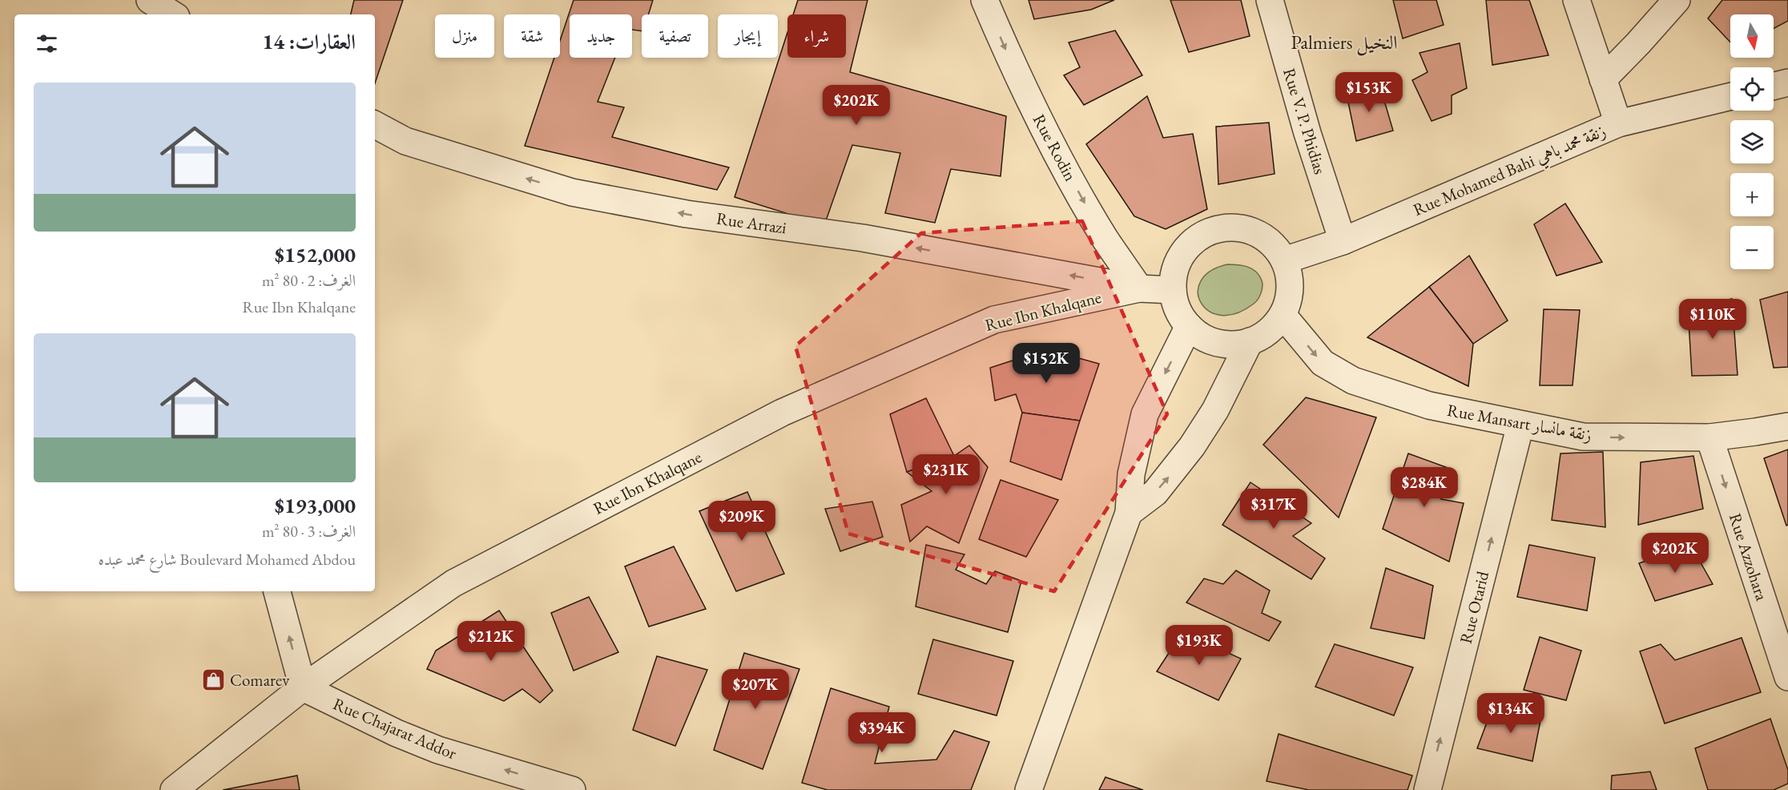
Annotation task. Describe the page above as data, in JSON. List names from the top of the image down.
{
  "streets": {
    "street": [
      "Rue V. P. Phidias",
      "Rue Rodin",
      "Rue Mohamed Bahi زنقة محمد باهي",
      "Rue Arrazi",
      "Rue Ibn Khalqane",
      "Rue Mansart زنقة مانسار",
      "Rue Azzohara",
      "Rue Otarid",
      "Rue Chajarat Addor"
    ]
  },
  "crossings": [
    ["Rue V. P. Phidias", "Rue Mohamed Bahi زنقة محمد باهي"],
    ["Rue Rodin", "Rue Arrazi"],
    ["Rue Rodin", "Rue Ibn Khalqane"],
    ["Rue Mohamed Bahi زنقة محمد باهي", "Rue Ibn Khalqane"],
    ["Rue Mohamed Bahi زنقة محمد باهي", "Rue Mansart زنقة مانسار"],
    ["Rue Arrazi", "Rue Ibn Khalqane"],
    ["Rue Ibn Khalqane", "Rue Mansart زنقة مانسار"],
    ["Rue Ibn Khalqane", "Rue Chajarat Addor"],
    ["Rue Mansart زنقة مانسار", "Rue Azzohara"],
    ["Rue Mansart زنقة مانسار", "Rue Otarid"]
  ],
  "one_way": [
    "Rue Rodin",
    "Rue Arrazi",
    "Rue Mansart زنقة مانسار",
    "Rue Azzohara",
    "Rue Otarid",
    "Rue Chajarat Addor"
  ],
  "districts": ["Palmiers النخيل"],
  "places": {
    "shop": ["Comarev"]
  },
  "north": "bottom",
  "page": {
    "map_buttons": ["+", "−"],
    "chip": [
      "شراء",
      "إيجار",
      "تصفية",
      "جديد",
      "شقة",
      "منزل"
    ],
    "heading": "العقارات: 14",
    "price": [
      "$153K",
      "$202K",
      "$110K",
      "$152K",
      "$231K",
      "$284K",
      "$317K",
      "$209K",
      "$202K",
      "$212K",
      "$193K",
      "$207K",
      "$134K",
      "$394K"
    ],
    "list": [
      {
        "name": "$152,000",
        "note": "الغرف: 2 · 80 m² · Rue Ibn Khalqane"
      },
      {
        "name": "$193,000",
        "note": "الغرف: 3 · 80 m² · Boulevard Mohamed Abdou شارع محمد عبده"
      }
    ]
  }
}
